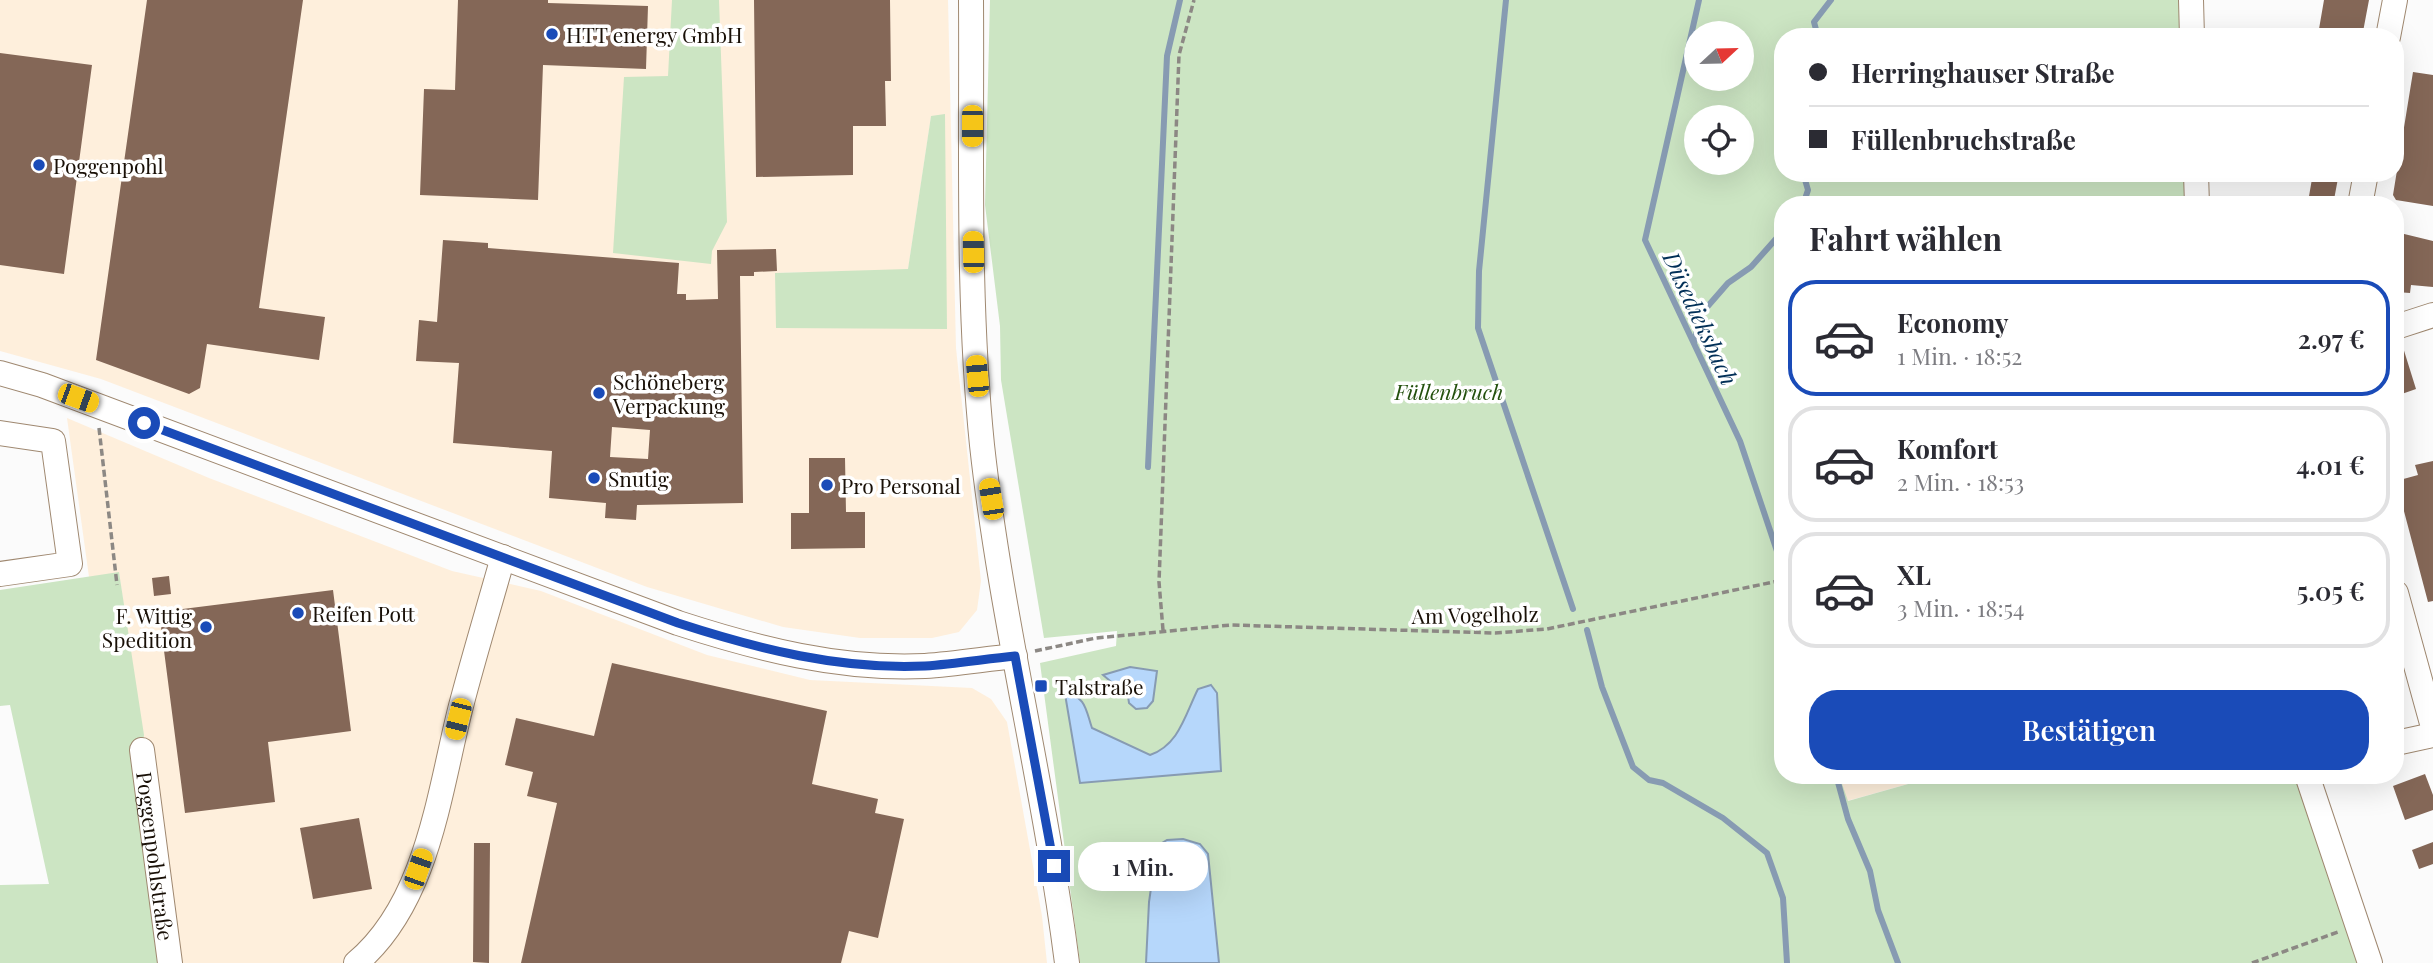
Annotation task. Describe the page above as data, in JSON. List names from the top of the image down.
{
  "streets": {
    "street": ["Poggenpohlstraße"],
    "path": ["Am Vogelholz"]
  },
  "water": ["Düsedieksbach"],
  "parks": ["Füllenbruch"],
  "places": {
    "other": [
      "HTT energy GmbH",
      "Poggenpohl",
      "Schöneberg Verpackung",
      "Snutig",
      "Pro Personal",
      "Reifen Pott",
      "F. Wittig Spedition"
    ],
    "transit": ["Talstraße"]
  },
  "north": "right",
  "page": {
    "banner": ["Herringhauser Straße", "Füllenbruchstraße"],
    "heading": "Fahrt wählen",
    "list": [
      {
        "name": "Economy",
        "note": "1 Min. · 18:52",
        "value": "2.97 €"
      },
      {
        "name": "Komfort",
        "note": "2 Min. · 18:53",
        "value": "4.01 €"
      },
      {
        "name": "XL",
        "note": "3 Min. · 18:54",
        "value": "5.05 €"
      }
    ],
    "buttons": "Bestätigen",
    "bubble": "1 Min."
  }
}
